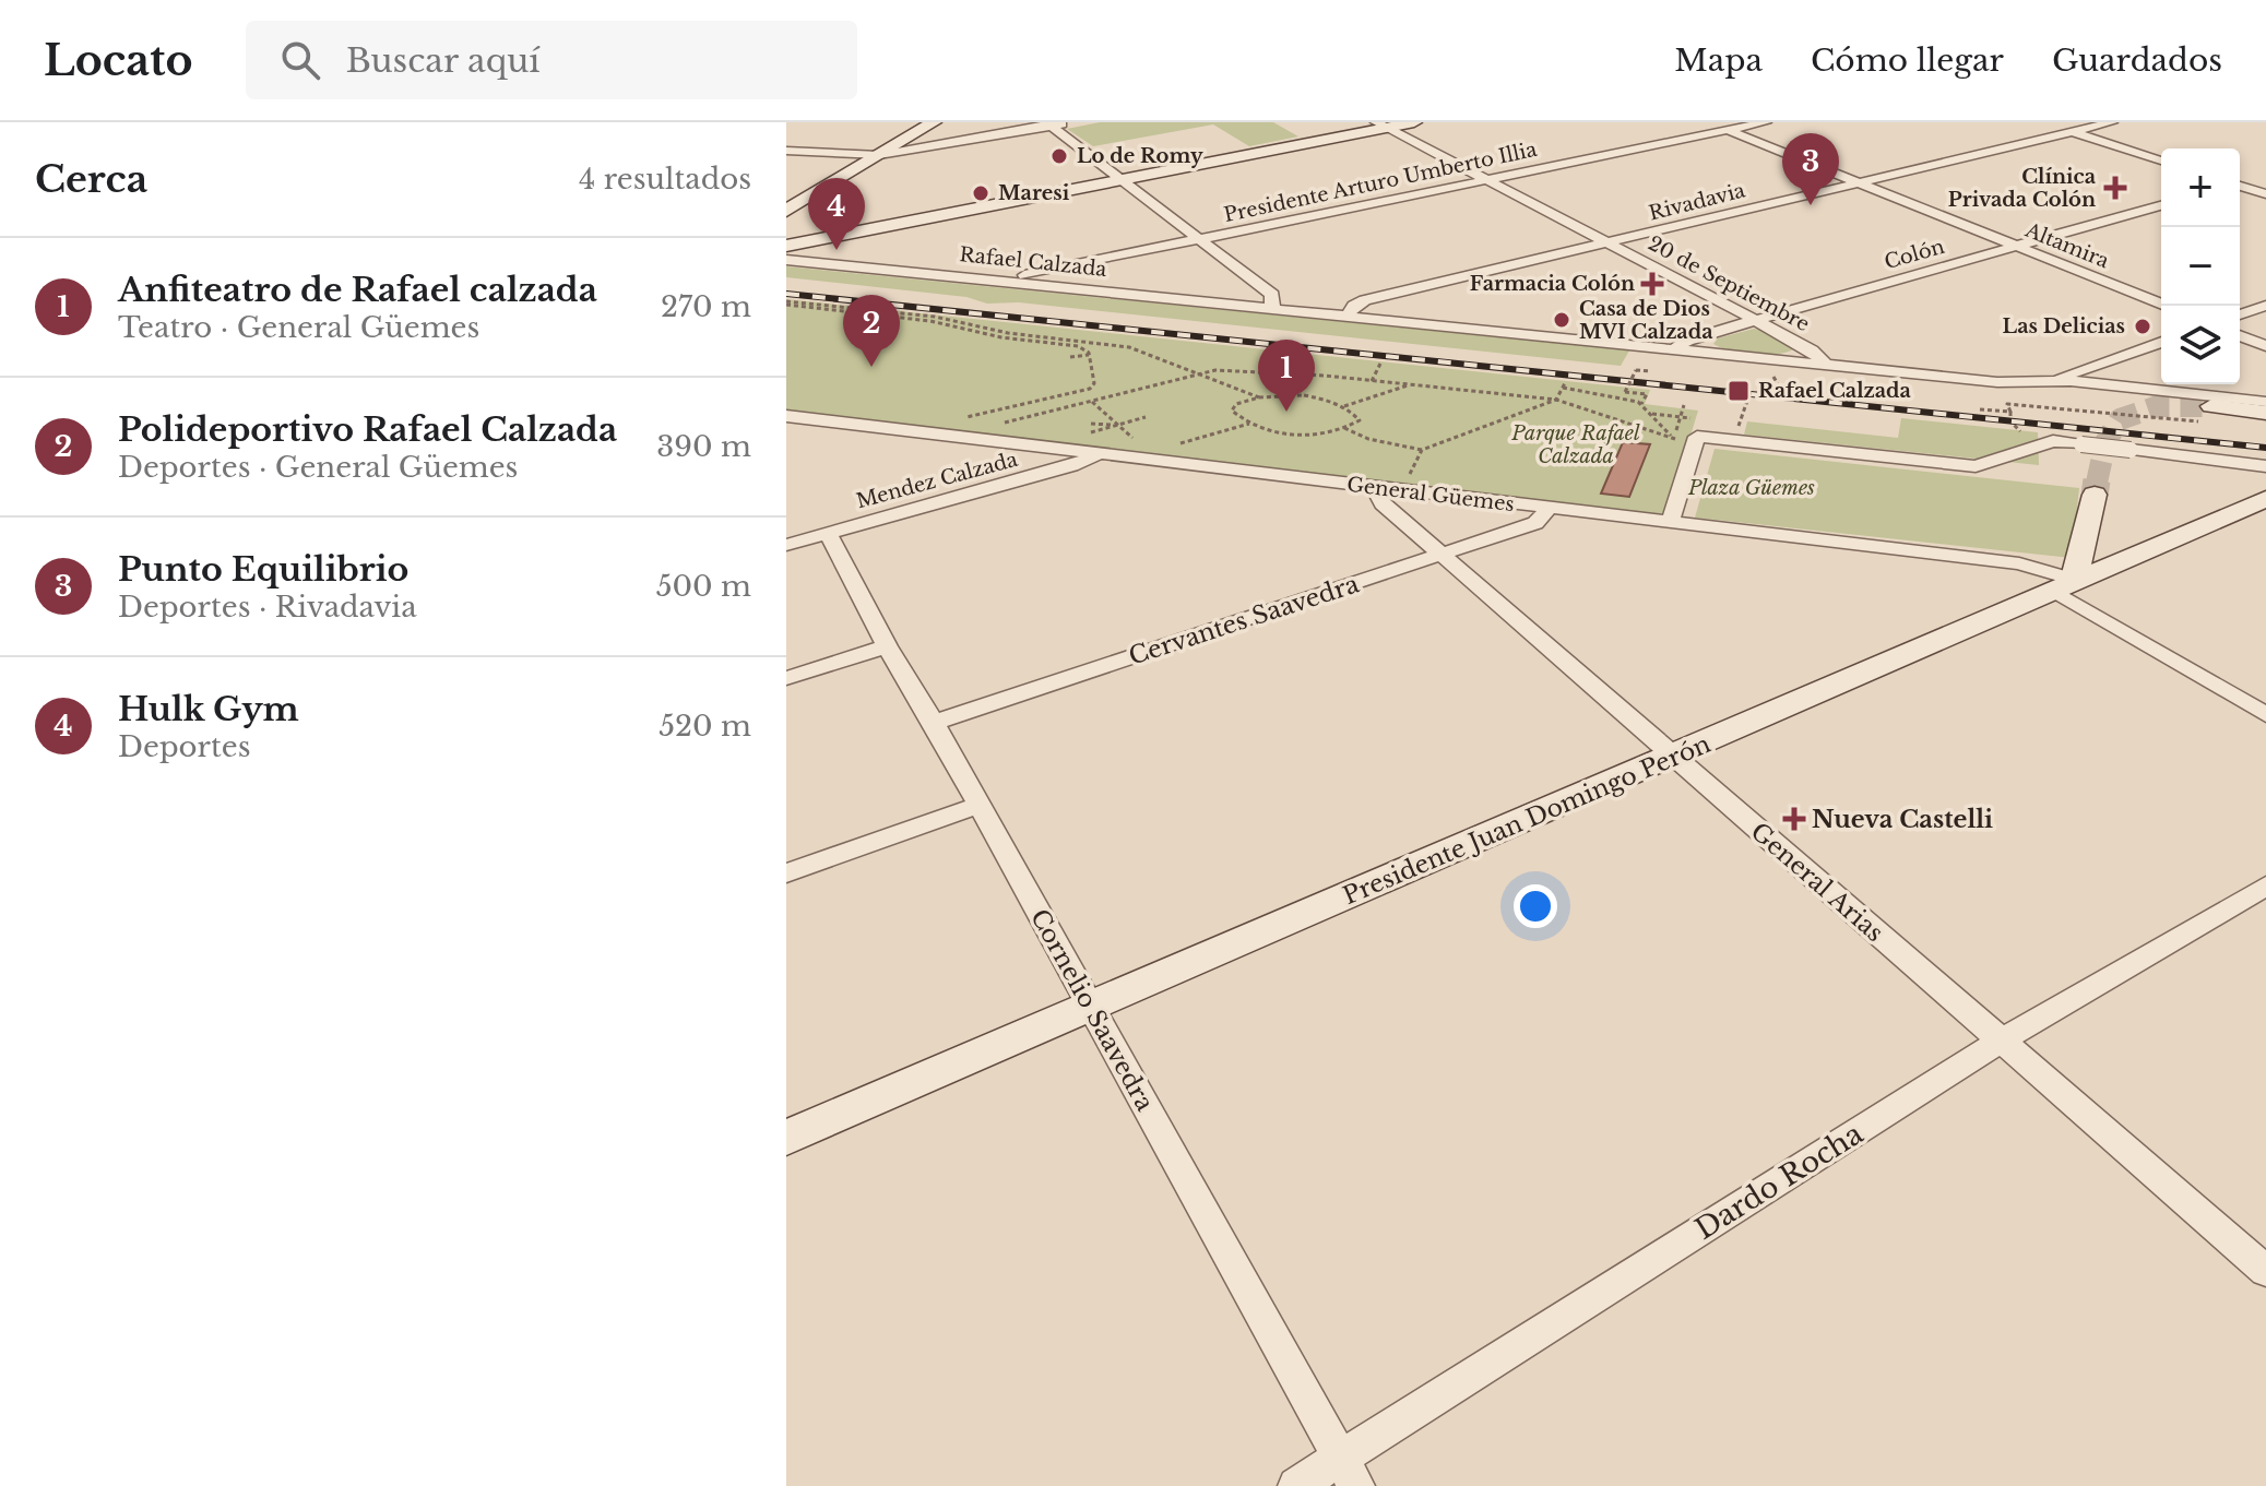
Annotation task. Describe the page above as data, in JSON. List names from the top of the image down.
{
  "streets": {
    "street": [
      "Presidente Arturo Umberto Illia",
      "Rivadavia",
      "Altamira",
      "Colón",
      "Rafael Calzada",
      "20 de Septiembre",
      "Mendez Calzada",
      "General Güemes",
      "Cervantes Saavedra",
      "Presidente Juan Domingo Perón",
      "General Arias",
      "Cornelio Saavedra",
      "Dardo Rocha"
    ]
  },
  "crossings": [
    ["Presidente Arturo Umberto Illia", "Altamira"],
    ["Presidente Arturo Umberto Illia", "Rafael Calzada"],
    ["Presidente Arturo Umberto Illia", "20 de Septiembre"],
    ["Rivadavia", "Altamira"],
    ["Rivadavia", "Rafael Calzada"],
    ["Rivadavia", "20 de Septiembre"],
    ["Altamira", "Colón"],
    ["Colón", "Rafael Calzada"],
    ["Colón", "20 de Septiembre"],
    ["Rafael Calzada", "20 de Septiembre"],
    ["Mendez Calzada", "General Güemes"],
    ["Mendez Calzada", "Cornelio Saavedra"],
    ["General Güemes", "Cervantes Saavedra"],
    ["General Güemes", "Presidente Juan Domingo Perón"],
    ["General Güemes", "General Arias"],
    ["Cervantes Saavedra", "General Arias"],
    ["Cervantes Saavedra", "Cornelio Saavedra"],
    ["Presidente Juan Domingo Perón", "General Arias"],
    ["Presidente Juan Domingo Perón", "Cornelio Saavedra"],
    ["General Arias", "Dardo Rocha"],
    ["Cornelio Saavedra", "Dardo Rocha"]
  ],
  "parks": ["Parque Rafael Calzada", "Plaza Güemes"],
  "places": {
    "other": [
      "Lo de Romy",
      "Maresi",
      "Casa de Dios MVI Calzada",
      "Las Delicias"
    ],
    "health": ["Clínica Privada Colón", "Farmacia Colón", "Nueva Castelli"],
    "transit": ["Rafael Calzada"]
  },
  "page": {
    "header": "Locato",
    "search": "Buscar aquí",
    "nav": ["Mapa", "Cómo llegar", "Guardados"],
    "heading": ["Cerca", "4 resultados"],
    "pins": [
      "3",
      "4",
      "2",
      "1"
    ],
    "map_buttons": ["+", "−"],
    "list": [
      {
        "mark": "1",
        "name": "Anfiteatro de Rafael calzada",
        "note": "Teatro · General Güemes",
        "value": "270 m"
      },
      {
        "mark": "2",
        "name": "Polideportivo Rafael Calzada",
        "note": "Deportes · General Güemes",
        "value": "390 m"
      },
      {
        "mark": "3",
        "name": "Punto Equilibrio",
        "note": "Deportes · Rivadavia",
        "value": "500 m"
      },
      {
        "mark": "4",
        "name": "Hulk Gym",
        "note": "Deportes",
        "value": "520 m"
      }
    ]
  }
}
